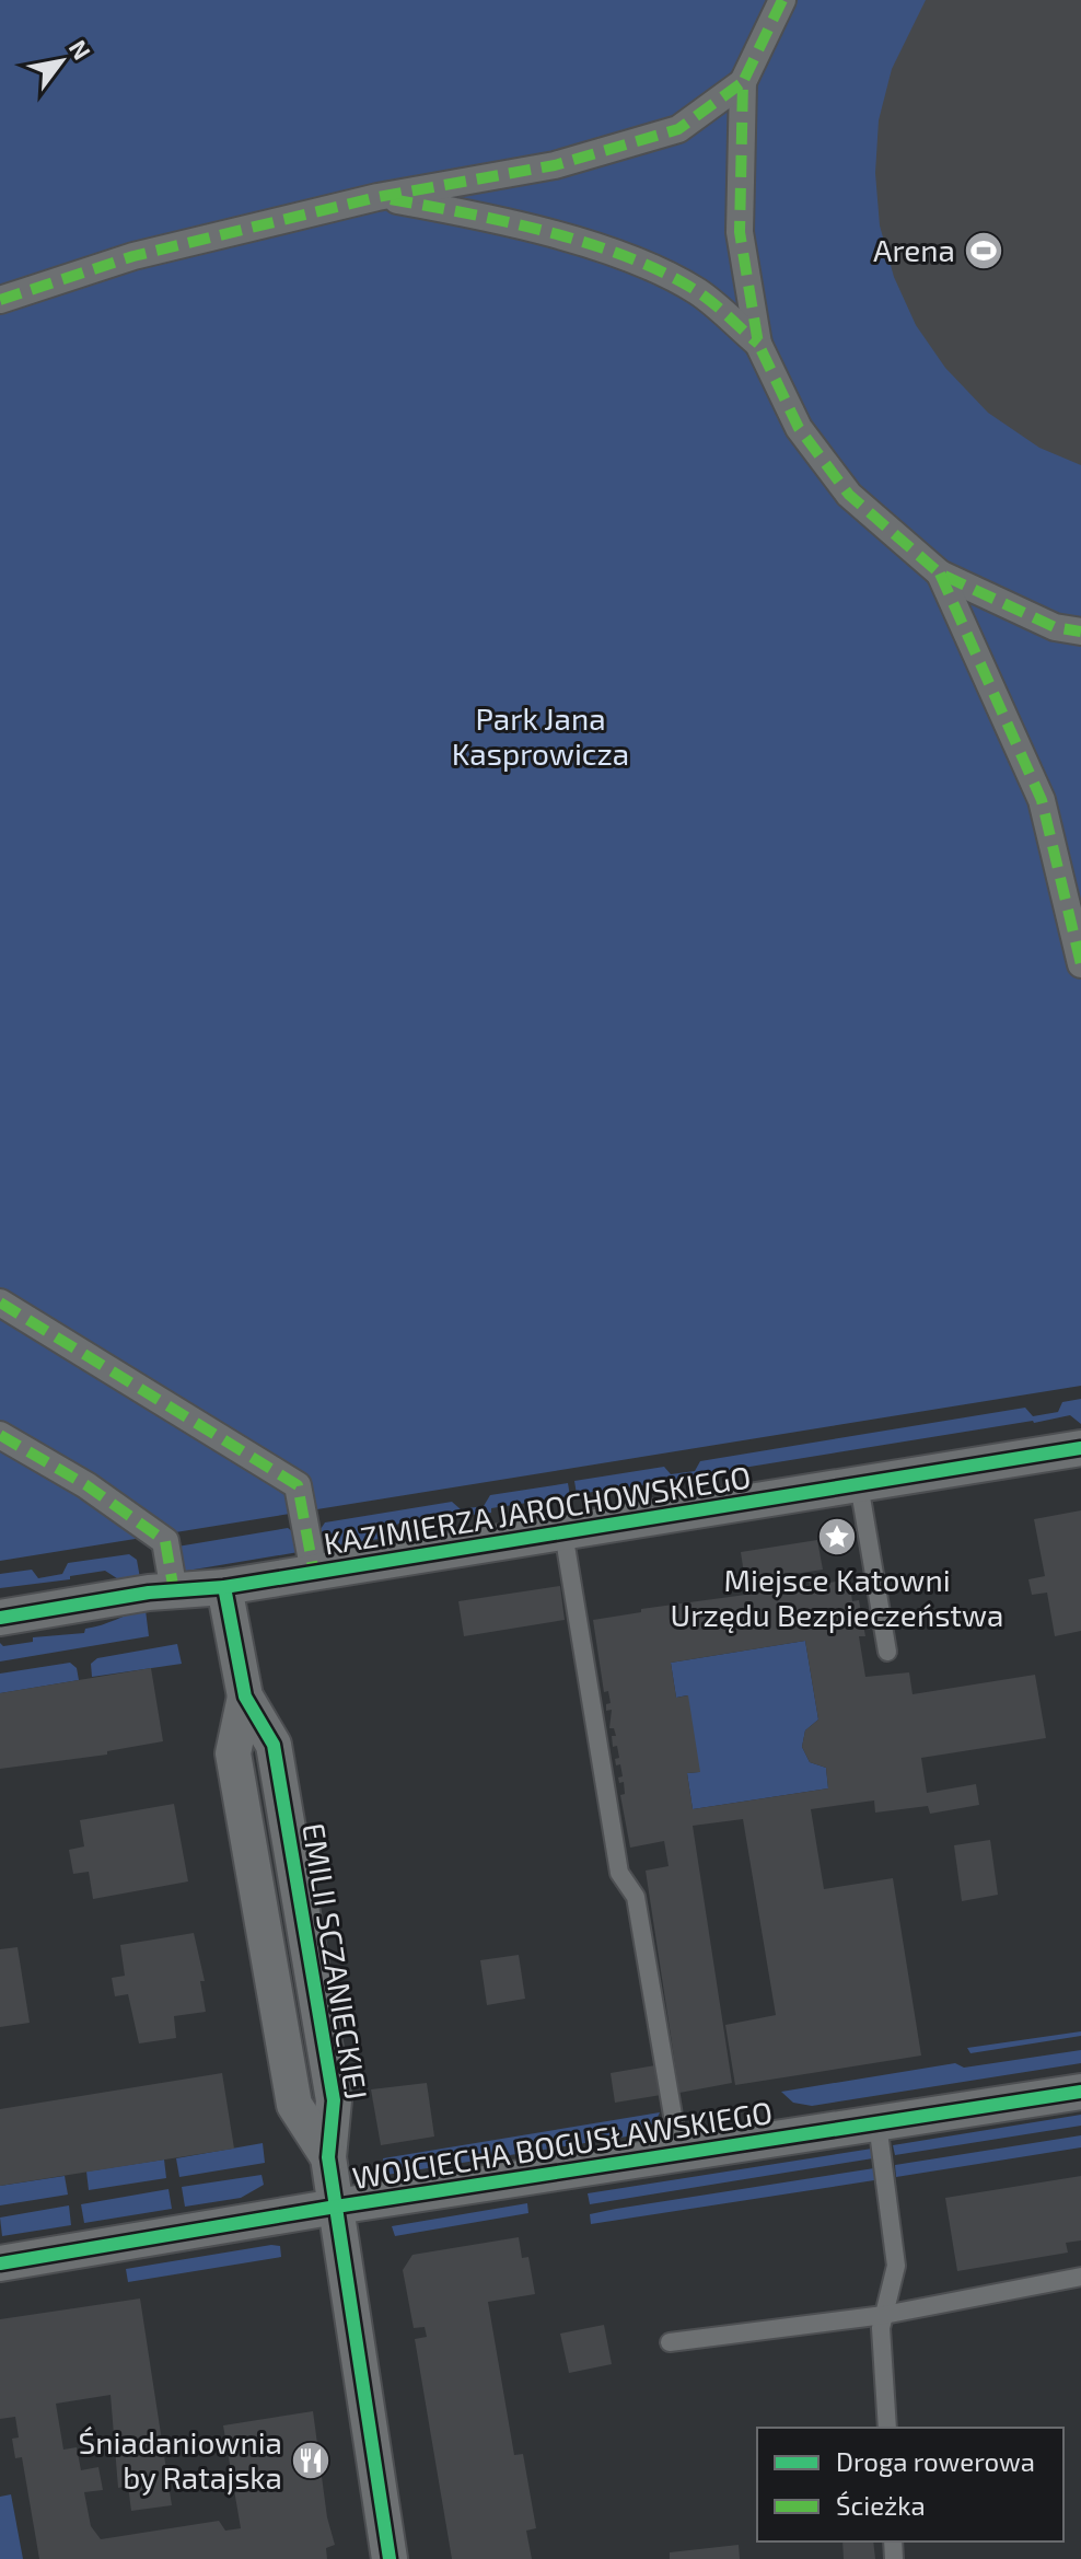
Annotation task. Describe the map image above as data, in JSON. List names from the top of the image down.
{
  "streets": {
    "street": ["KAZIMIERZA JAROCHOWSKIEGO", "EMILII SCZANIECKIEJ", "WOJCIECHA BOGUSŁAWSKIEGO"]
  },
  "crossings": [
    ["KAZIMIERZA JAROCHOWSKIEGO", "EMILII SCZANIECKIEJ"],
    ["EMILII SCZANIECKIEJ", "WOJCIECHA BOGUSŁAWSKIEGO"]
  ],
  "parks": ["Park Jana Kasprowicza"],
  "places": {
    "sports": ["Arena"],
    "place": ["Miejsce Katowni Urzędu Bezpieczeństwa"],
    "restaurant": ["Śniadaniownia by Ratajska"]
  },
  "legend": ["Droga rowerowa", "Ścieżka"],
  "north": "top right"
}
